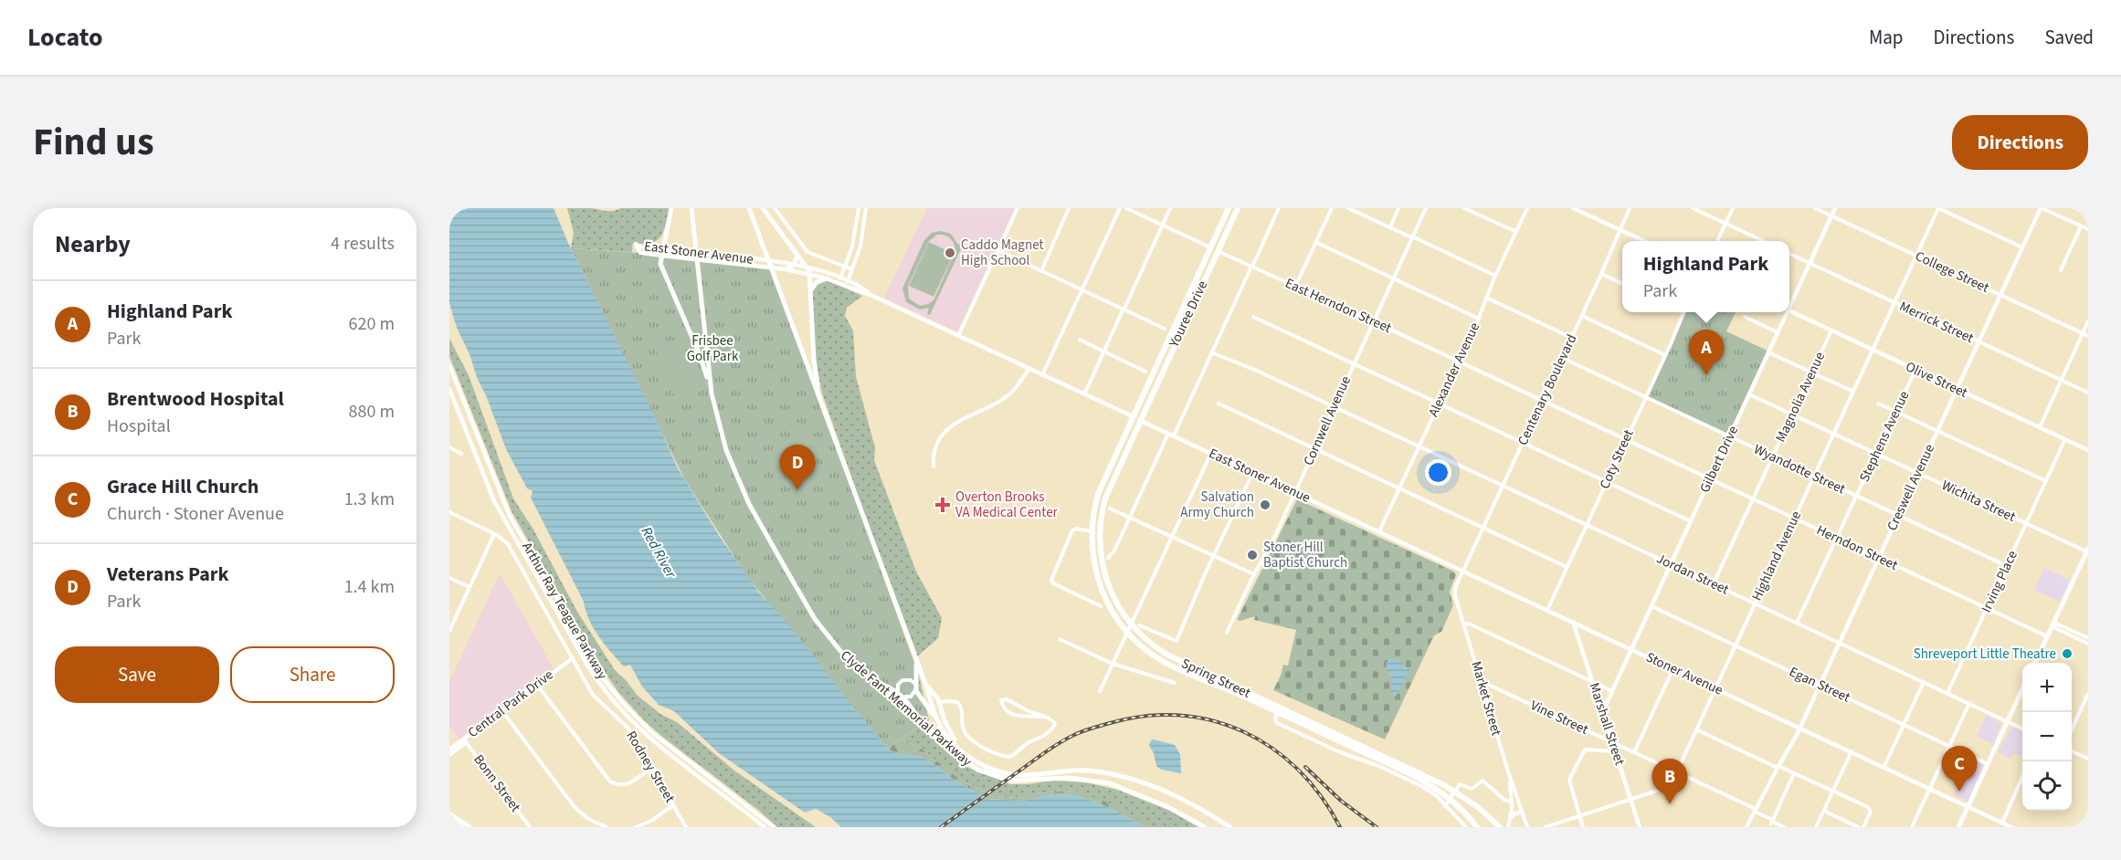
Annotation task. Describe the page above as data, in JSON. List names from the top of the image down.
{
  "streets": {
    "main road": ["Youree Drive", "Spring Street", "Clyde Fant Memorial Parkway"],
    "street": [
      "East Stoner Avenue",
      "College Street",
      "East Herndon Street",
      "Merrick Street",
      "Alexander Avenue",
      "Olive Street",
      "Centenary Boulevard",
      "Magnolia Avenue",
      "Cornwell Avenue",
      "Stephens Avenue",
      "Coty Street",
      "Gilbert Drive",
      "Wyandotte Street",
      "Creswell Avenue",
      "Wichita Street",
      "Herndon Street",
      "Highland Avenue",
      "Jordan Street",
      "Irving Place",
      "Arthur Ray Teague Parkway",
      "Stoner Avenue",
      "Egan Street",
      "Market Street",
      "Central Park Drive",
      "Vine Street",
      "Marshall Street",
      "Rodney Street",
      "Bonn Street"
    ]
  },
  "crossings": [
    ["East Stoner Avenue", "Youree Drive"],
    ["East Stoner Avenue", "Alexander Avenue"],
    ["East Stoner Avenue", "Cornwell Avenue"],
    ["East Stoner Avenue", "Stoner Avenue"],
    ["East Stoner Avenue", "Spring Street"],
    ["College Street", "Gilbert Drive"],
    ["College Street", "Creswell Avenue"],
    ["College Street", "Highland Avenue"],
    ["East Herndon Street", "Youree Drive"],
    ["East Herndon Street", "Alexander Avenue"],
    ["East Herndon Street", "Cornwell Avenue"],
    ["East Herndon Street", "Herndon Street"],
    ["Youree Drive", "Spring Street"],
    ["Merrick Street", "Gilbert Drive"],
    ["Merrick Street", "Creswell Avenue"],
    ["Merrick Street", "Highland Avenue"],
    ["Alexander Avenue", "Herndon Street"],
    ["Alexander Avenue", "Jordan Street"],
    ["Alexander Avenue", "Stoner Avenue"],
    ["Olive Street", "Magnolia Avenue"],
    ["Olive Street", "Stephens Avenue"],
    ["Olive Street", "Creswell Avenue"],
    ["Olive Street", "Highland Avenue"],
    ["Olive Street", "Irving Place"],
    ["Centenary Boulevard", "Wyandotte Street"],
    ["Centenary Boulevard", "Herndon Street"],
    ["Centenary Boulevard", "Jordan Street"],
    ["Centenary Boulevard", "Stoner Avenue"],
    ["Centenary Boulevard", "Market Street"],
    ["Magnolia Avenue", "Wyandotte Street"],
    ["Magnolia Avenue", "Wichita Street"],
    ["Magnolia Avenue", "Herndon Street"],
    ["Magnolia Avenue", "Jordan Street"],
    ["Cornwell Avenue", "Jordan Street"],
    ["Stephens Avenue", "Wyandotte Street"],
    ["Stephens Avenue", "Wichita Street"],
    ["Stephens Avenue", "Herndon Street"],
    ["Stephens Avenue", "Jordan Street"],
    ["Coty Street", "Wyandotte Street"],
    ["Coty Street", "Herndon Street"],
    ["Coty Street", "Jordan Street"],
    ["Coty Street", "Stoner Avenue"],
    ["Gilbert Drive", "Wyandotte Street"],
    ["Gilbert Drive", "Wichita Street"],
    ["Gilbert Drive", "Herndon Street"],
    ["Gilbert Drive", "Jordan Street"],
    ["Gilbert Drive", "Stoner Avenue"],
    ["Gilbert Drive", "Egan Street"],
    ["Gilbert Drive", "Marshall Street"],
    ["Wyandotte Street", "Creswell Avenue"],
    ["Wyandotte Street", "Highland Avenue"],
    ["Wyandotte Street", "Irving Place"],
    ["Creswell Avenue", "Wichita Street"],
    ["Creswell Avenue", "Herndon Street"],
    ["Creswell Avenue", "Jordan Street"],
    ["Creswell Avenue", "Stoner Avenue"],
    ["Creswell Avenue", "Egan Street"],
    ["Creswell Avenue", "Vine Street"],
    ["Wichita Street", "Highland Avenue"],
    ["Wichita Street", "Irving Place"],
    ["Herndon Street", "Highland Avenue"],
    ["Herndon Street", "Irving Place"],
    ["Highland Avenue", "Jordan Street"],
    ["Highland Avenue", "Stoner Avenue"],
    ["Highland Avenue", "Egan Street"],
    ["Highland Avenue", "Vine Street"],
    ["Highland Avenue", "Marshall Street"],
    ["Jordan Street", "Irving Place"],
    ["Stoner Avenue", "Market Street"],
    ["Stoner Avenue", "Marshall Street"],
    ["Market Street", "Vine Street"],
    ["Central Park Drive", "Rodney Street"],
    ["Central Park Drive", "Bonn Street"],
    ["Vine Street", "Marshall Street"]
  ],
  "water": ["Red River"],
  "parks": ["Frisbee Golf Park"],
  "places": {
    "other": [
      "Caddo Magnet High School",
      "Salvation Army Church",
      "Stoner Hill Baptist Church",
      "Shreveport Little Theatre"
    ],
    "health": ["Overton Brooks VA Medical Center"]
  },
  "page": {
    "header": "Locato",
    "nav": ["Map", "Directions", "Saved"],
    "title": "Find us",
    "buttons": [
      "Directions",
      ["Save", "Share"]
    ],
    "heading": ["Nearby", "4 results"],
    "popup": ["Highland Park", "Park"],
    "list": [
      {
        "mark": "A",
        "name": "Highland Park",
        "note": "Park",
        "value": "620 m"
      },
      {
        "mark": "B",
        "name": "Brentwood Hospital",
        "note": "Hospital",
        "value": "880 m"
      },
      {
        "mark": "C",
        "name": "Grace Hill Church",
        "note": "Church · Stoner Avenue",
        "value": "1.3 km"
      },
      {
        "mark": "D",
        "name": "Veterans Park",
        "note": "Park",
        "value": "1.4 km"
      }
    ],
    "pins": [
      "A",
      "D",
      "C",
      "B"
    ],
    "map_buttons": ["+", "−"]
  }
}
